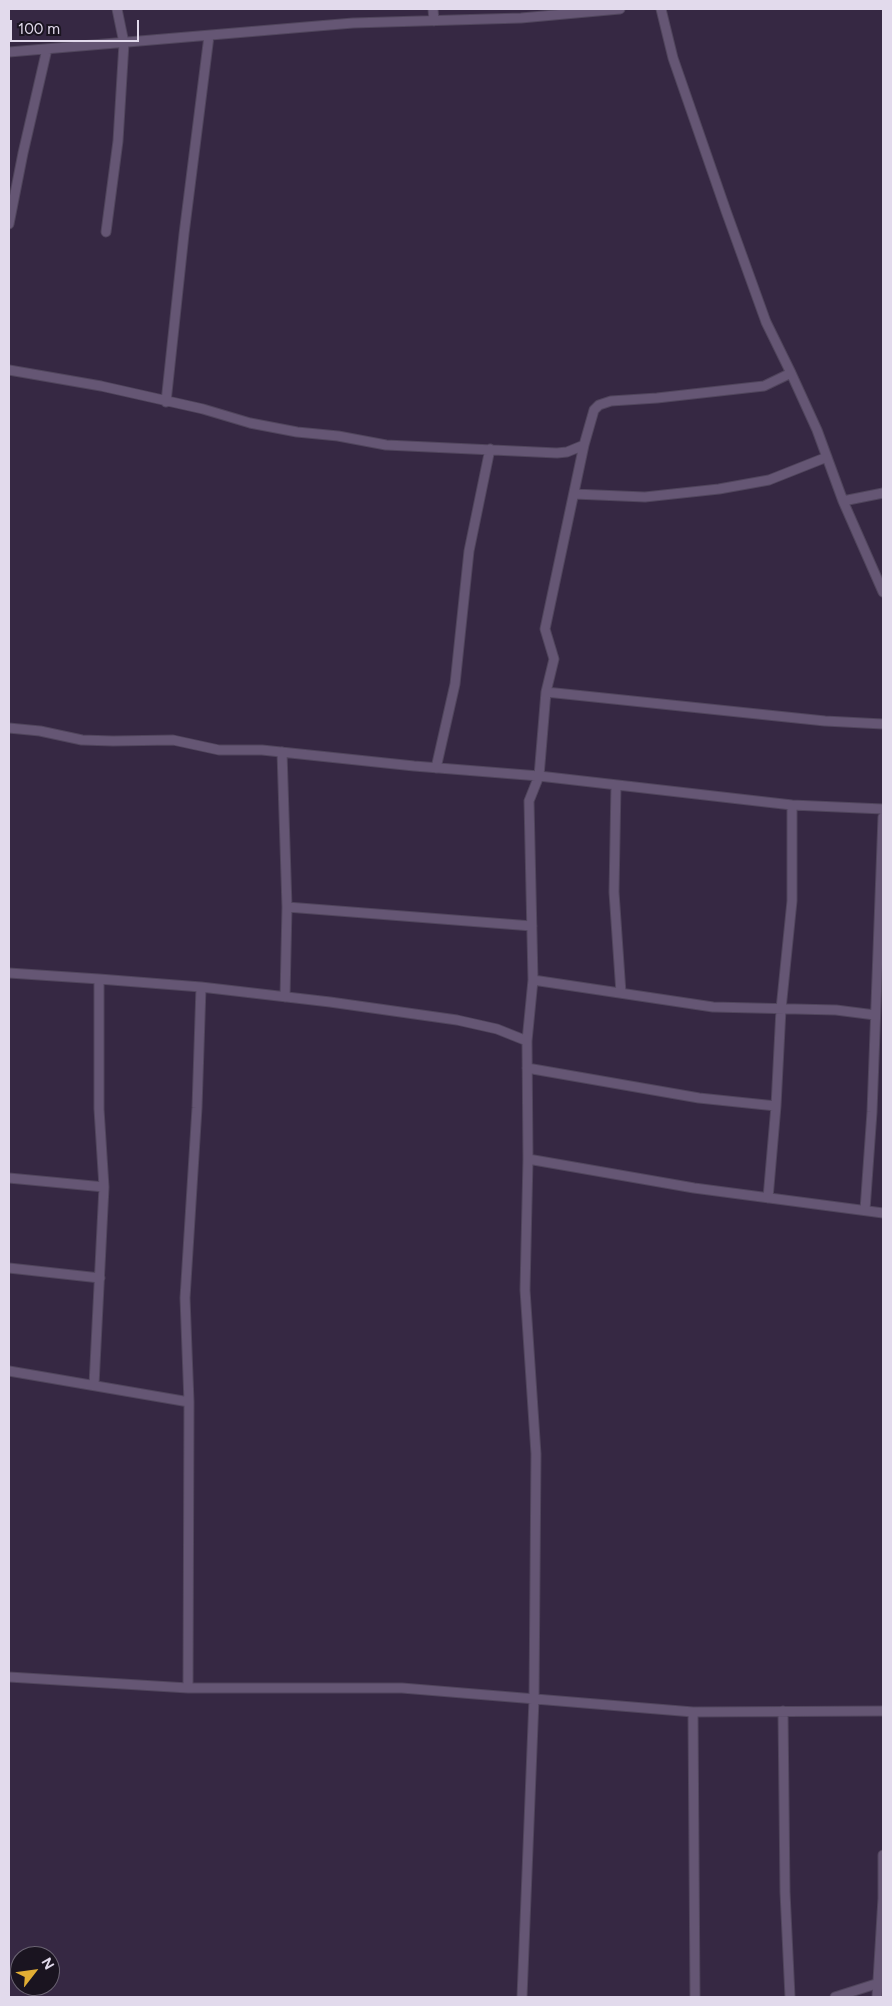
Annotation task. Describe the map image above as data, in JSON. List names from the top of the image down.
{
  "scale_bar": "100 m",
  "north": "top right"
}
